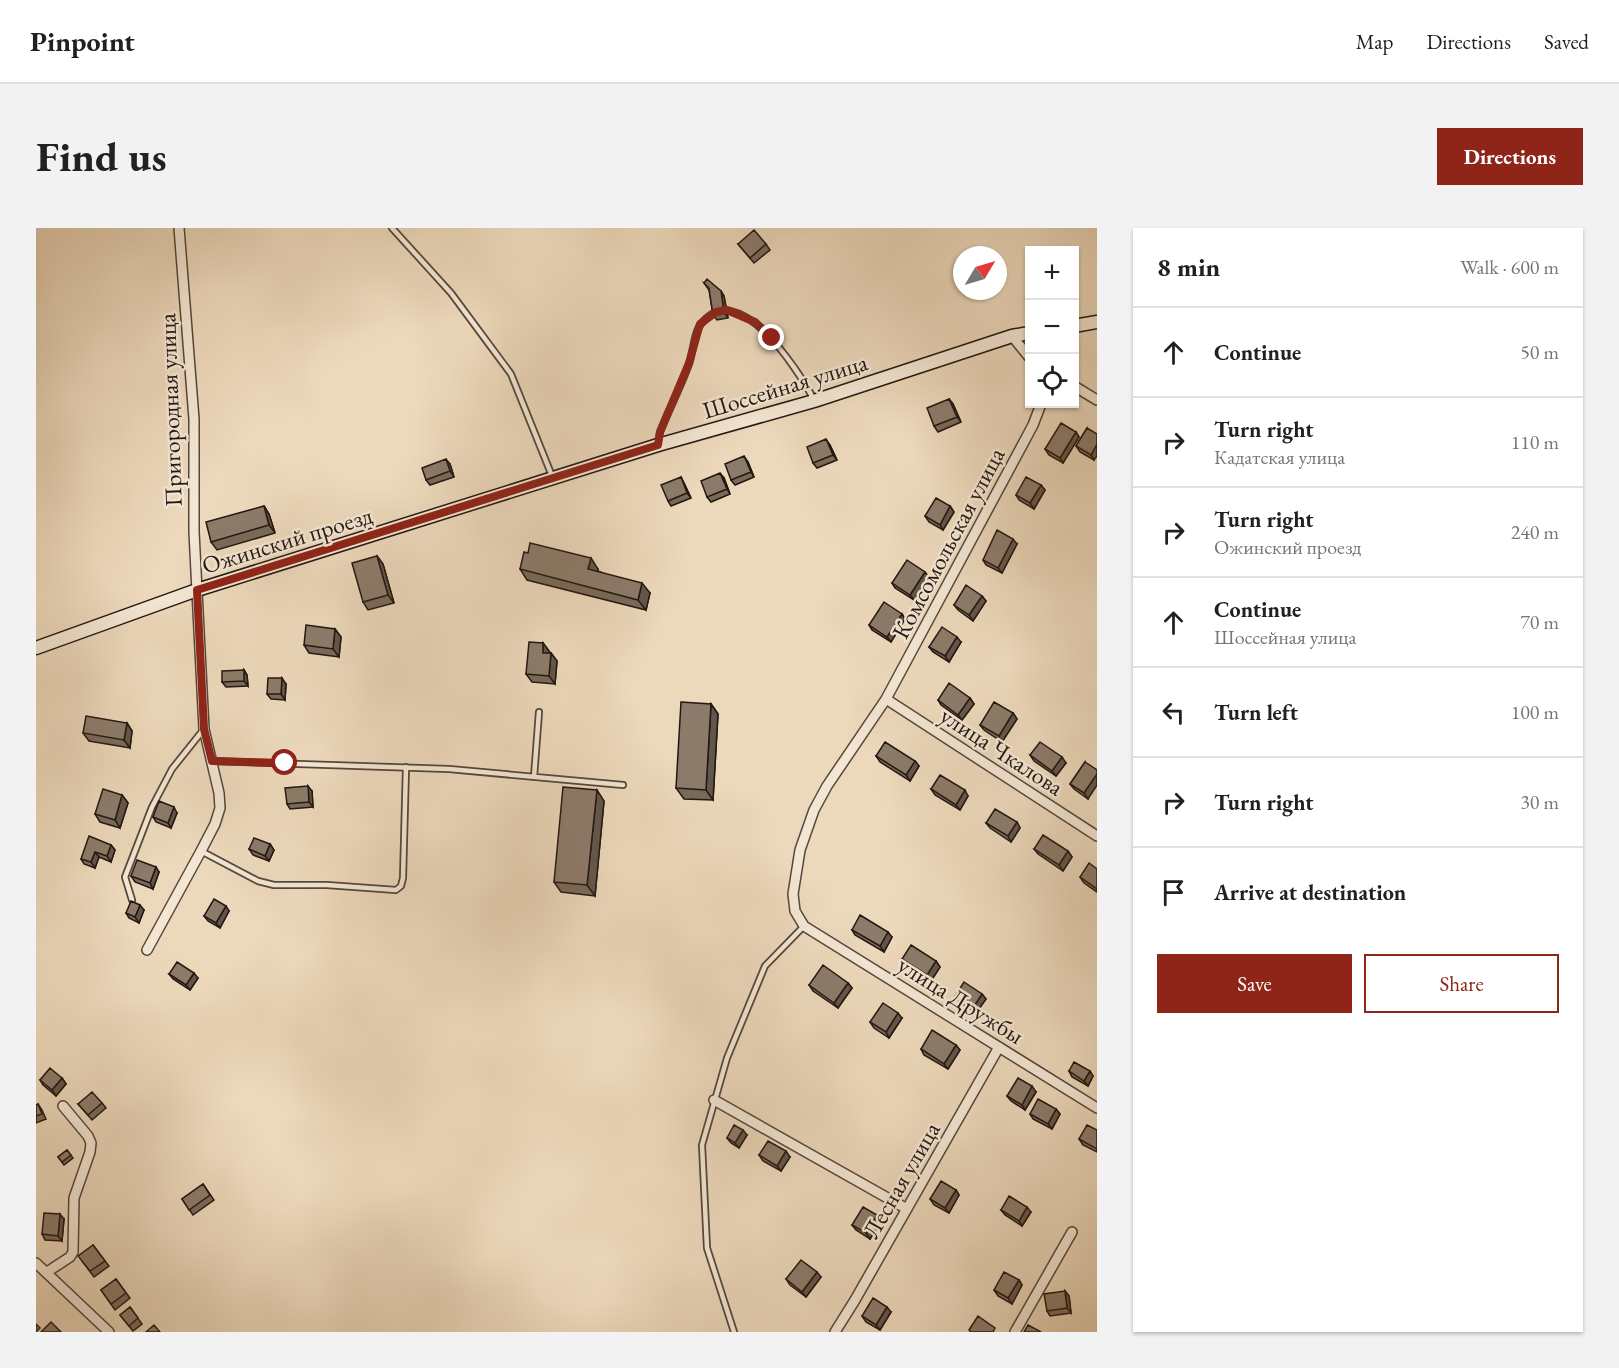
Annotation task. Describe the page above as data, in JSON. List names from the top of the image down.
{
  "streets": {
    "main road": ["Шоссейная улица", "Ожинский проезд"],
    "street": [
      "Пригородная улица",
      "Комсомольская улица",
      "улица Чкалова",
      "улица Дружбы",
      "Лесная улица"
    ]
  },
  "crossings": [
    ["Шоссейная улица", "Ожинский проезд"],
    ["Пригородная улица", "Ожинский проезд"],
    ["Комсомольская улица", "улица Чкалова"],
    ["Комсомольская улица", "улица Дружбы"],
    ["улица Дружбы", "Лесная улица"]
  ],
  "north": "top right",
  "page": {
    "header": "Pinpoint",
    "nav": ["Map", "Directions", "Saved"],
    "buttons": [
      "Directions",
      ["Save", "Share"]
    ],
    "title": "Find us",
    "heading": ["8 min", "Walk · 600 m"],
    "map_buttons": ["+", "−"],
    "list": [
      ["Continue", "50 m"],
      ["Turn right", "Кадатская улица", "110 m"],
      ["Turn right", "Ожинский проезд", "240 m"],
      ["Continue", "Шоссейная улица", "70 m"],
      ["Turn left", "100 m"],
      ["Turn right", "30 m"],
      "Arrive at destination"
    ]
  }
}
